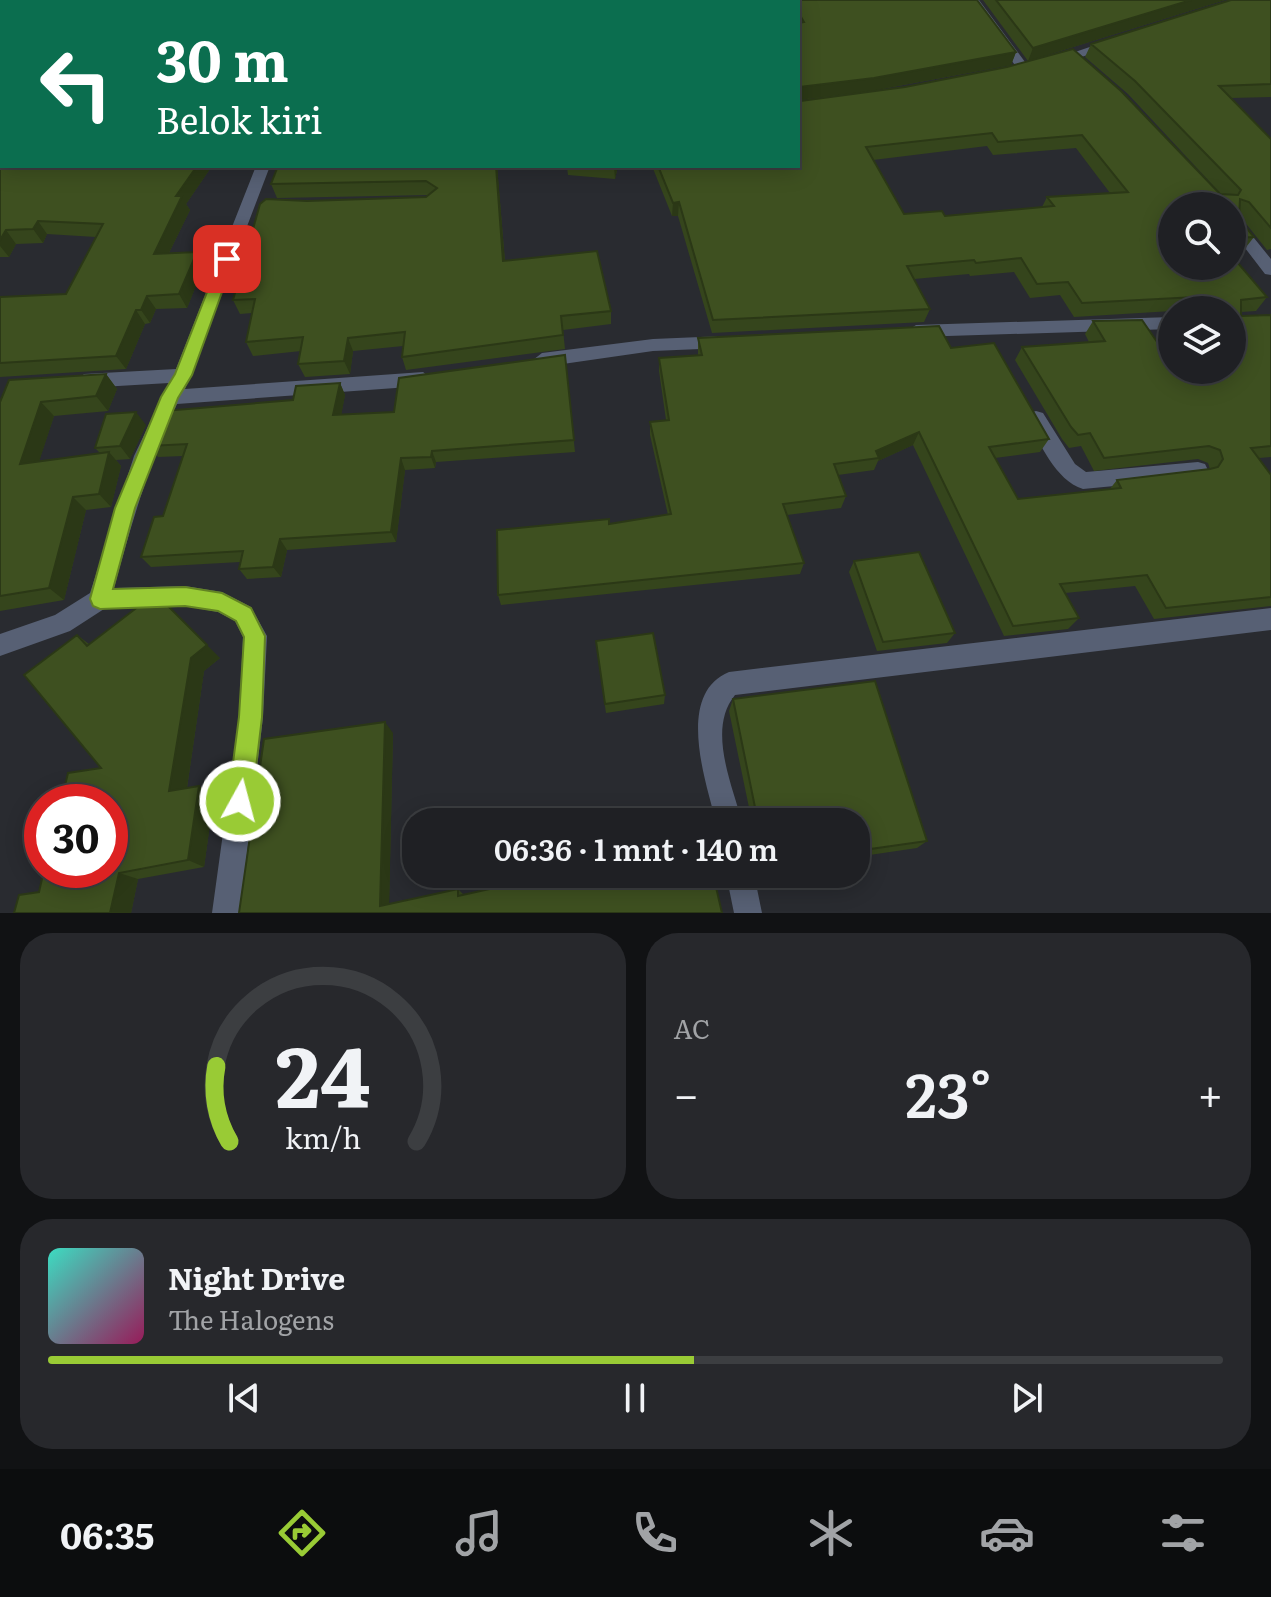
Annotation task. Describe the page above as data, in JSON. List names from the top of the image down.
{
  "page": {
    "turn": ["30 m", "Belok kiri"],
    "limit": "30",
    "trip": "06:36 · 1 mnt · 140 m",
    "tile": "AC",
    "heat": ["−", "23°", "+"],
    "song": ["Night Drive", "The Halogens"],
    "tabs": "06:35",
    "gauge": ["24", "km/h"]
  }
}
